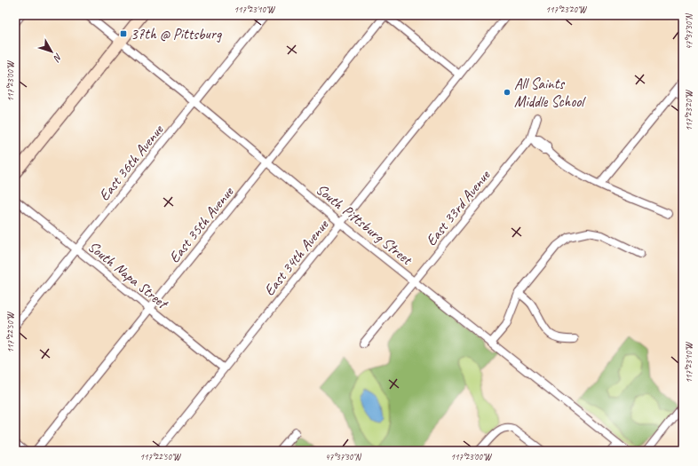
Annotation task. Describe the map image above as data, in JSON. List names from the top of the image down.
{
  "streets": {
    "street": [
      "East 36th Avenue",
      "East 33rd Avenue",
      "South Pittsburg Street",
      "East 35th Avenue",
      "East 34th Avenue",
      "South Napa Street"
    ]
  },
  "crossings": [
    ["East 36th Avenue", "South Pittsburg Street"],
    ["East 36th Avenue", "South Napa Street"],
    ["East 33rd Avenue", "South Pittsburg Street"],
    ["South Pittsburg Street", "East 35th Avenue"],
    ["South Pittsburg Street", "East 34th Avenue"],
    ["East 35th Avenue", "South Napa Street"],
    ["East 34th Avenue", "South Napa Street"]
  ],
  "places": {
    "transit": ["37th @ Pittsburg"],
    "other": ["All Saints Middle School"]
  },
  "north": "bottom right",
  "coordinates": [
    "117°23'10\"W",
    "117°23'20\"W",
    "47°37'30\"N",
    "117°23'00\"W",
    "117°22'50\"W"
  ]
}
